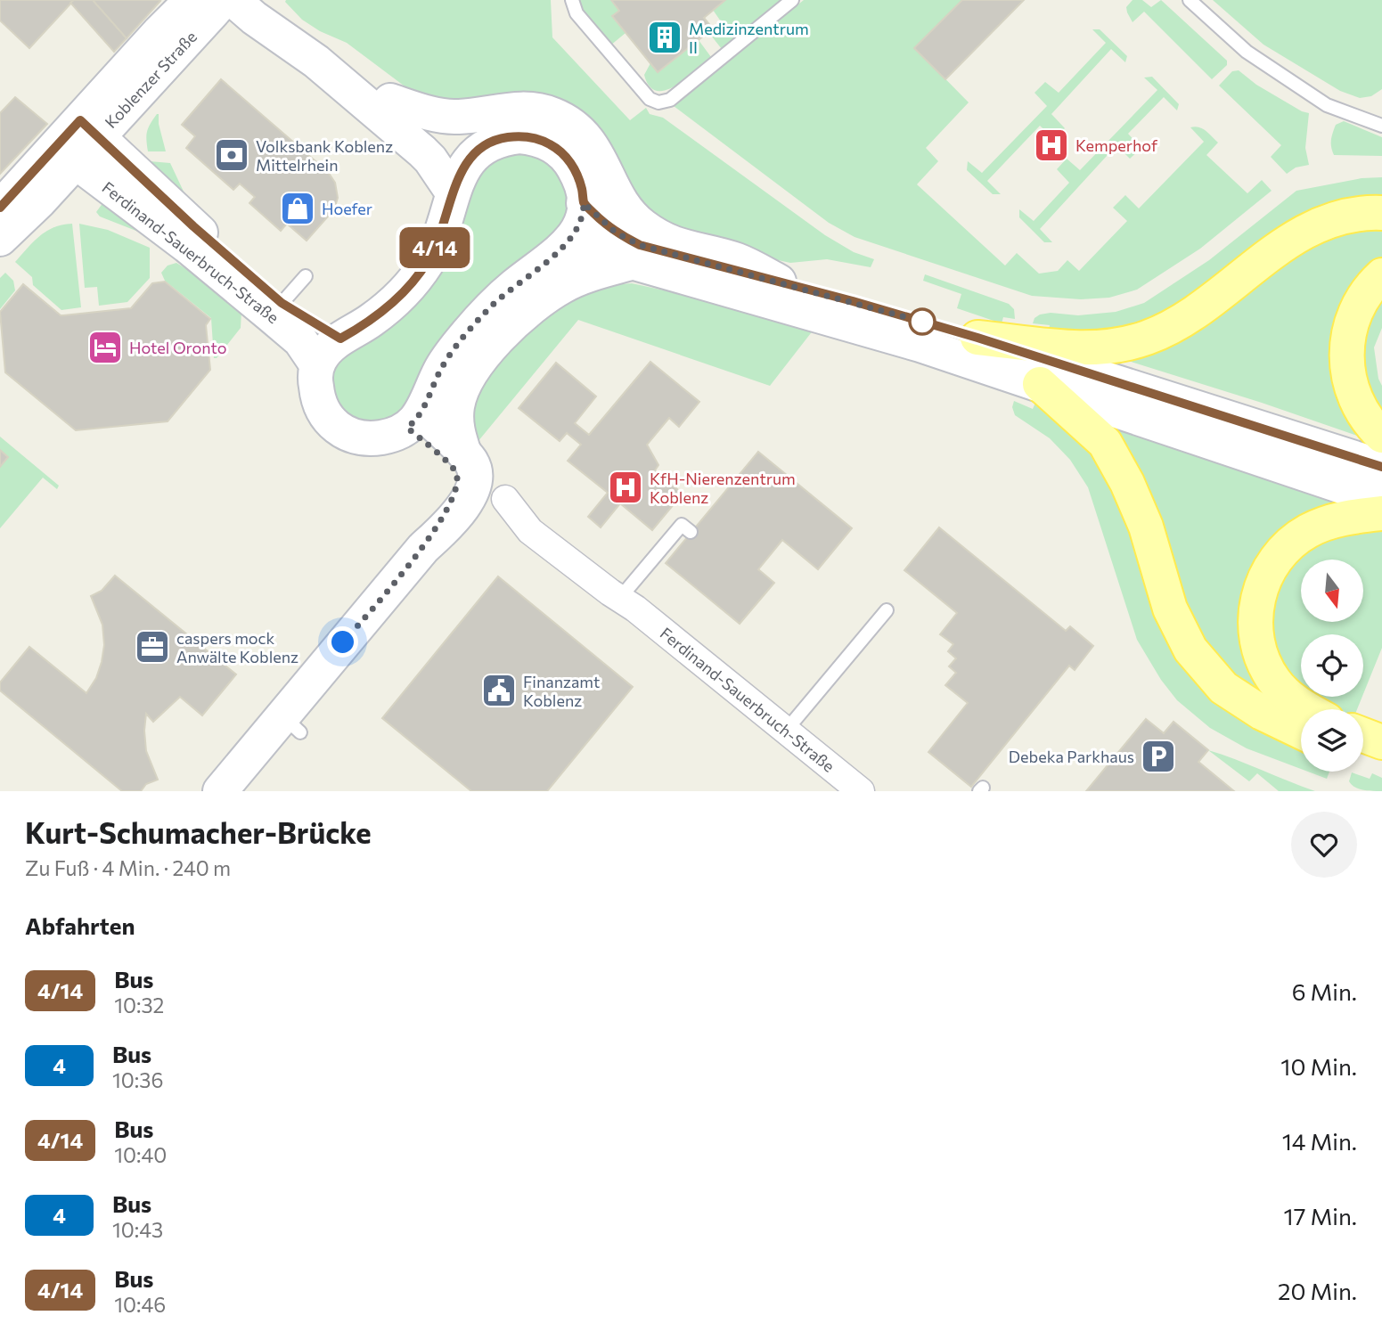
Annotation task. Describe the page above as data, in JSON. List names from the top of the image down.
{
  "streets": {
    "main road": ["Koblenzer Straße", "Ferdinand-Sauerbruch-Straße"]
  },
  "crossings": [
    ["Koblenzer Straße", "Ferdinand-Sauerbruch-Straße"]
  ],
  "places": {
    "building": ["Medizinzentrum II"],
    "hospital": ["Kemperhof", "KfH-Nierenzentrum Koblenz"],
    "bank": ["Volksbank Koblenz Mittelrhein"],
    "shop": ["Hoefer"],
    "hotel": ["Hotel Oronto"],
    "office": ["caspers mock Anwälte Koblenz"],
    "public building": ["Finanzamt Koblenz"],
    "parking": ["Debeka Parkhaus"]
  },
  "lines": ["bus line 4/14"],
  "north": "bottom",
  "page": {
    "on_map": "4/14",
    "heading": [
      ["Kurt-Schumacher-Brücke", "Zu Fuß · 4 Min. · 240 m"],
      "Abfahrten"
    ],
    "list": [
      {
        "mark": "4/14",
        "name": "Bus",
        "note": "10:32",
        "value": "6 Min."
      },
      {
        "mark": "4",
        "name": "Bus",
        "note": "10:36",
        "value": "10 Min."
      },
      {
        "mark": "4/14",
        "name": "Bus",
        "note": "10:40",
        "value": "14 Min."
      },
      {
        "mark": "4",
        "name": "Bus",
        "note": "10:43",
        "value": "17 Min."
      },
      {
        "mark": "4/14",
        "name": "Bus",
        "note": "10:46",
        "value": "20 Min."
      }
    ]
  }
}
